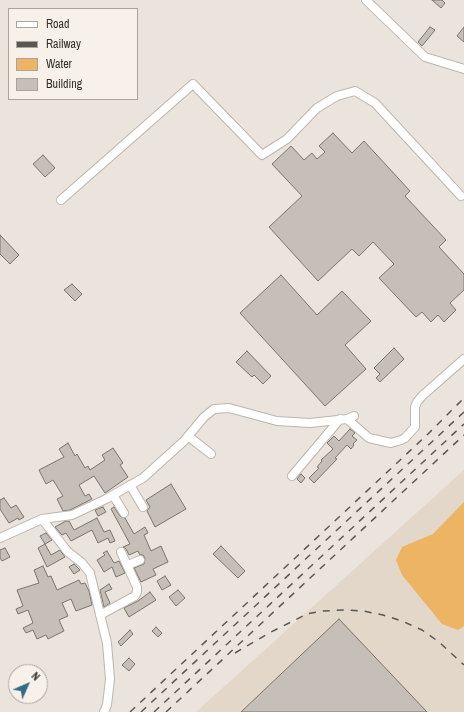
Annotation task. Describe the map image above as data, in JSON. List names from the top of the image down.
{
  "legend": [
    "Road",
    "Railway",
    "Water",
    "Building"
  ],
  "north": "top right"
}
